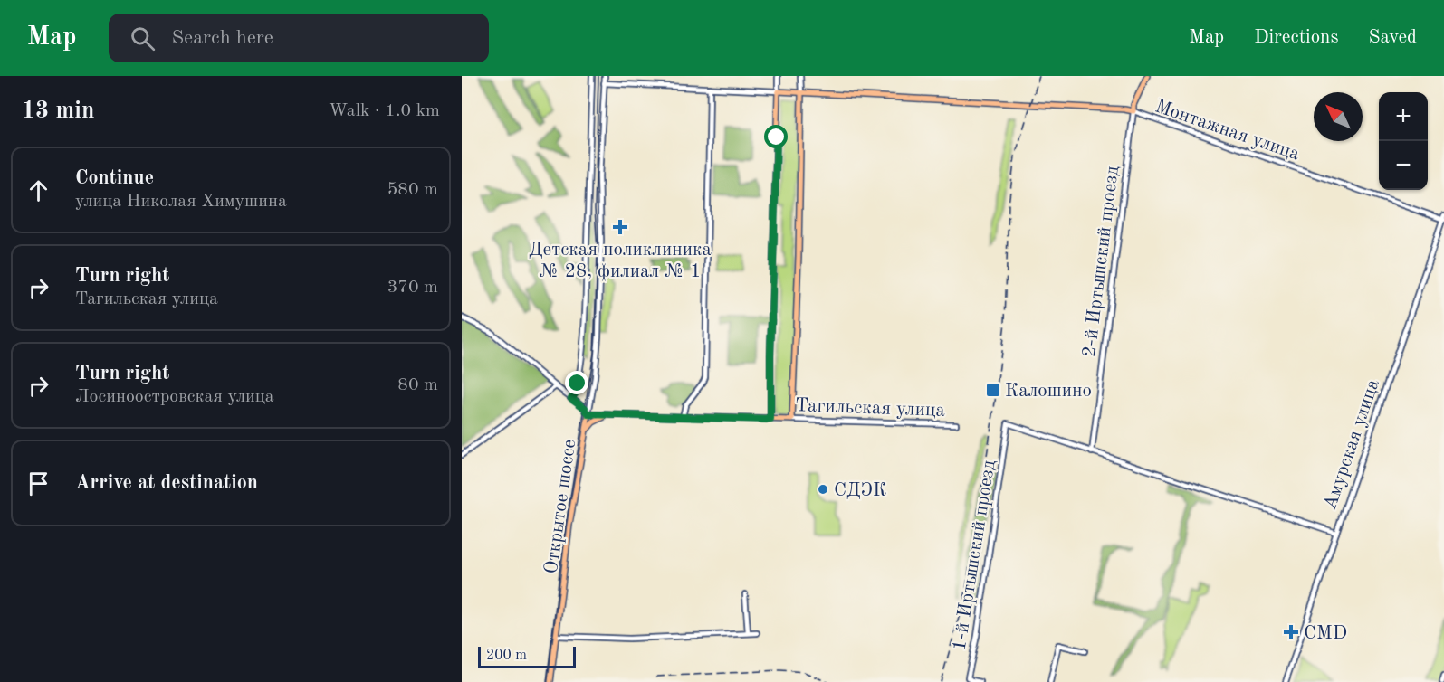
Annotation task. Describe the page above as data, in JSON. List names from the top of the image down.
{
  "streets": {
    "main road": [
      "Монтажная улица",
      "2-й Иртышский проезд",
      "Тагильская улица",
      "Открытое шоссе"
    ],
    "street": ["Амурская улица", "1-й Иртышский проезд"]
  },
  "crossings": [
    ["Монтажная улица", "2-й Иртышский проезд"],
    ["Монтажная улица", "Амурская улица"],
    ["Монтажная улица", "Открытое шоссе"],
    ["2-й Иртышский проезд", "1-й Иртышский проезд"],
    ["Тагильская улица", "Открытое шоссе"]
  ],
  "places": {
    "health": ["Детская поликлиника № 28, филиал № 1", "CMD"],
    "transit": ["Калошино"],
    "other": ["СДЭК"]
  },
  "scale_bar": "200 m",
  "north": "top left",
  "page": {
    "header": "Map",
    "search": "Search here",
    "nav": ["Map", "Directions", "Saved"],
    "heading": ["13 min", "Walk · 1.0 km"],
    "map_buttons": ["+", "−"],
    "list": [
      ["Continue", "улица Николая Химушина", "580 m"],
      ["Turn right", "Тагильская улица", "370 m"],
      ["Turn right", "Лосиноостровская улица", "80 m"],
      "Arrive at destination"
    ],
    "scale": "200 m"
  }
}
